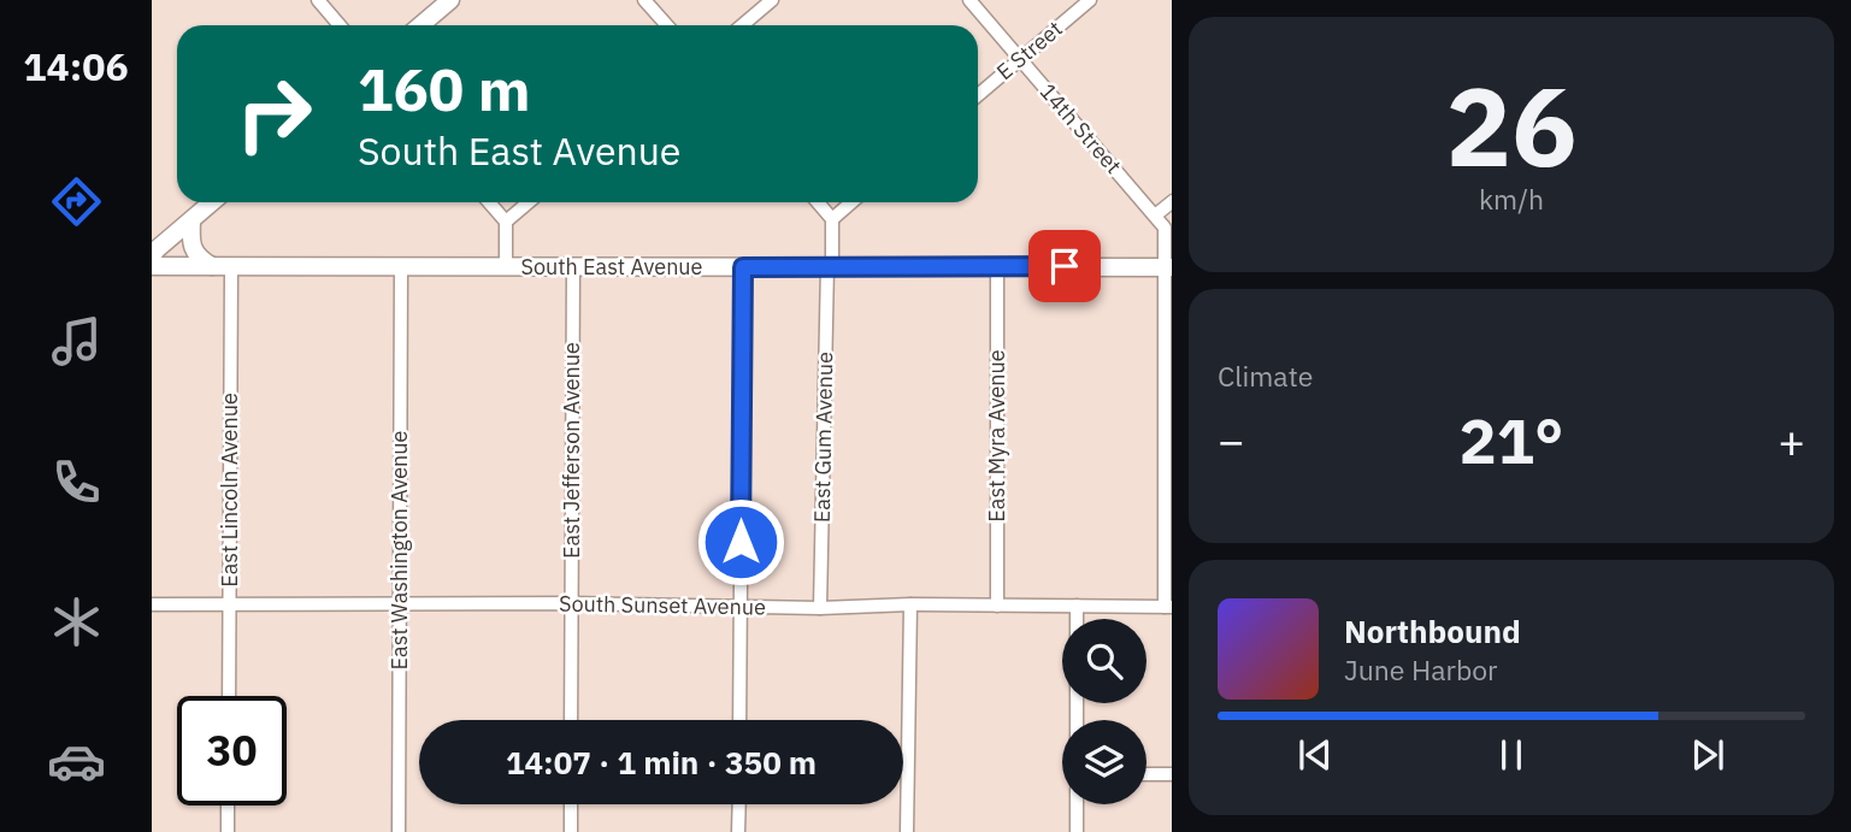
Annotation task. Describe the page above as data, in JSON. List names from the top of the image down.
{
  "streets": {
    "street": [
      "E Street",
      "14th Street",
      "South East Avenue",
      "East Myra Avenue",
      "East Gum Avenue",
      "East Jefferson Avenue",
      "East Lincoln Avenue",
      "East Washington Avenue",
      "South Sunset Avenue"
    ]
  },
  "crossings": [
    ["E Street", "14th Street"],
    ["14th Street", "South East Avenue"],
    ["14th Street", "South Sunset Avenue"],
    ["South East Avenue", "East Myra Avenue"],
    ["South East Avenue", "East Gum Avenue"],
    ["South East Avenue", "East Jefferson Avenue"],
    ["South East Avenue", "East Lincoln Avenue"],
    ["South East Avenue", "East Washington Avenue"],
    ["East Myra Avenue", "South Sunset Avenue"],
    ["East Gum Avenue", "South Sunset Avenue"],
    ["East Jefferson Avenue", "South Sunset Avenue"],
    ["East Lincoln Avenue", "South Sunset Avenue"],
    ["East Washington Avenue", "South Sunset Avenue"]
  ],
  "page": {
    "tabs": "14:06",
    "tile": [
      ["26", "km/h"],
      "Climate"
    ],
    "turn": ["160 m", "South East Avenue"],
    "heat": ["−", "21°", "+"],
    "song": ["Northbound", "June Harbor"],
    "limit": "30",
    "trip": "14:07 · 1 min · 350 m"
  }
}
